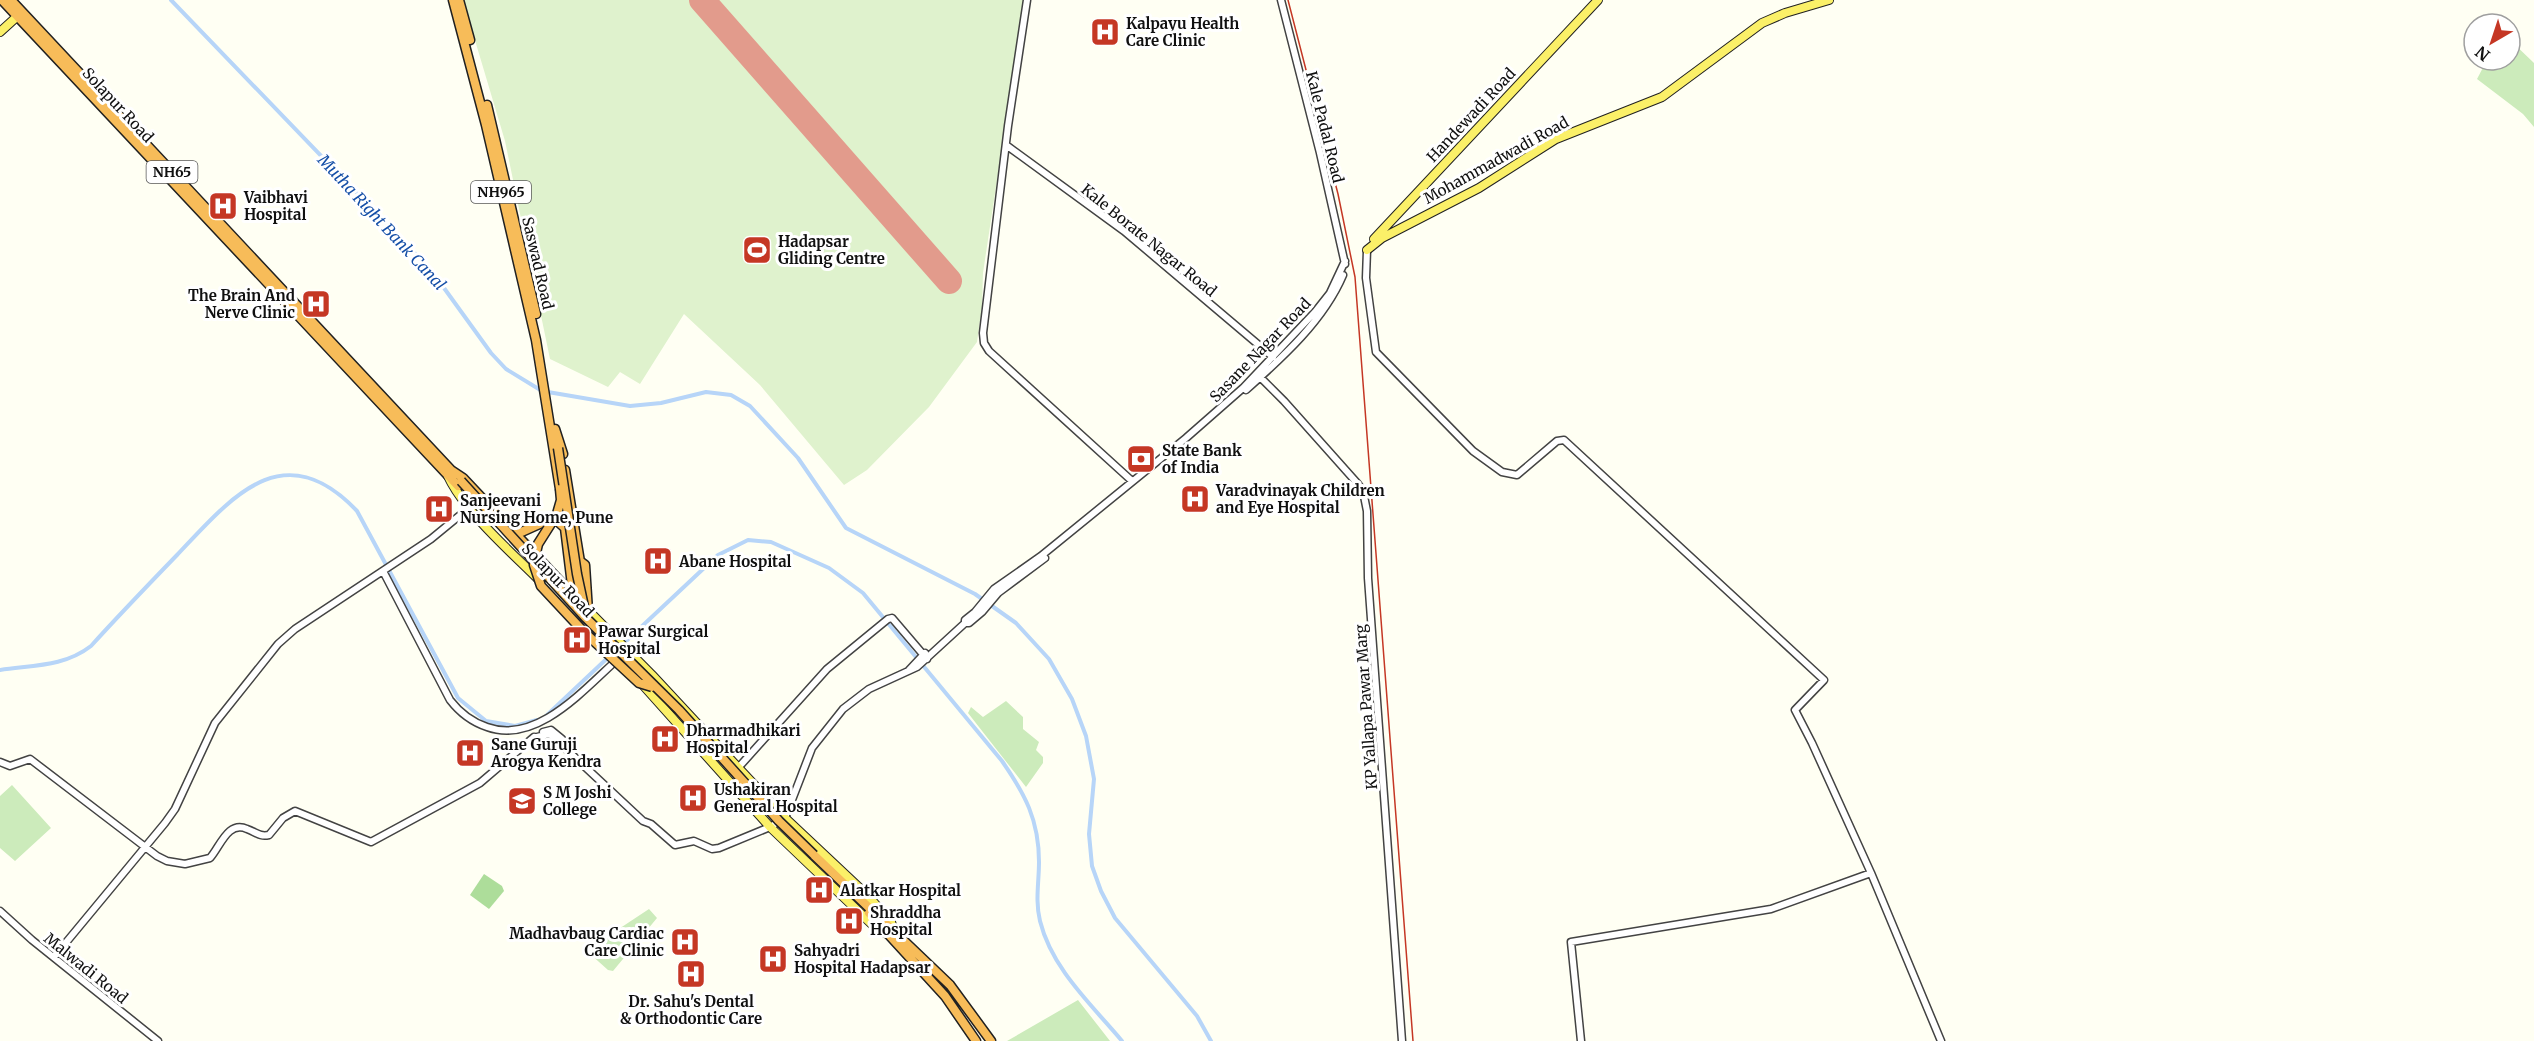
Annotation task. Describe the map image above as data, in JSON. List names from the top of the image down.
{
  "streets": {
    "highway": [
      "Solapur Road",
      "NH65",
      "NH965",
      "Saswad Road"
    ],
    "main road": ["Handewadi Road", "Mohammadwadi Road"],
    "street": [
      "Kale Padal Road",
      "Kale Borate Nagar Road",
      "Sasane Nagar Road",
      "KP Yallapa Pawar Marg",
      "Malwadi Road"
    ]
  },
  "crossings": [
    ["Solapur Road", "NH65"],
    ["Solapur Road", "NH965"],
    ["Solapur Road", "Sasane Nagar Road"],
    ["Handewadi Road", "Mohammadwadi Road"],
    ["Kale Padal Road", "Sasane Nagar Road"],
    ["NH65", "NH965"],
    ["NH965", "Saswad Road"],
    ["Kale Borate Nagar Road", "Sasane Nagar Road"],
    ["Sasane Nagar Road", "KP Yallapa Pawar Marg"]
  ],
  "water": ["Mutha Right Bank Canal"],
  "places": {
    "hospital": [
      "Kalpayu Health Care Clinic",
      "Vaibhavi Hospital",
      "The Brain And Nerve Clinic",
      "Varadvinayak Children and Eye Hospital",
      "Sanjeevani Nursing Home, Pune",
      "Abane Hospital",
      "Pawar Surgical Hospital",
      "Dharmadhikari Hospital",
      "Sane Guruji Arogya Kendra",
      "Ushakiran General Hospital",
      "Alatkar Hospital",
      "Shraddha Hospital",
      "Madhavbaug Cardiac Care Clinic",
      "Sahyadri Hospital Hadapsar",
      "Dr. Sahu's Dental & Orthodontic Care"
    ],
    "sports": ["Hadapsar Gliding Centre"],
    "bank": ["State Bank of India"],
    "school or university": ["S M Joshi College"]
  },
  "north": "bottom left"
}
